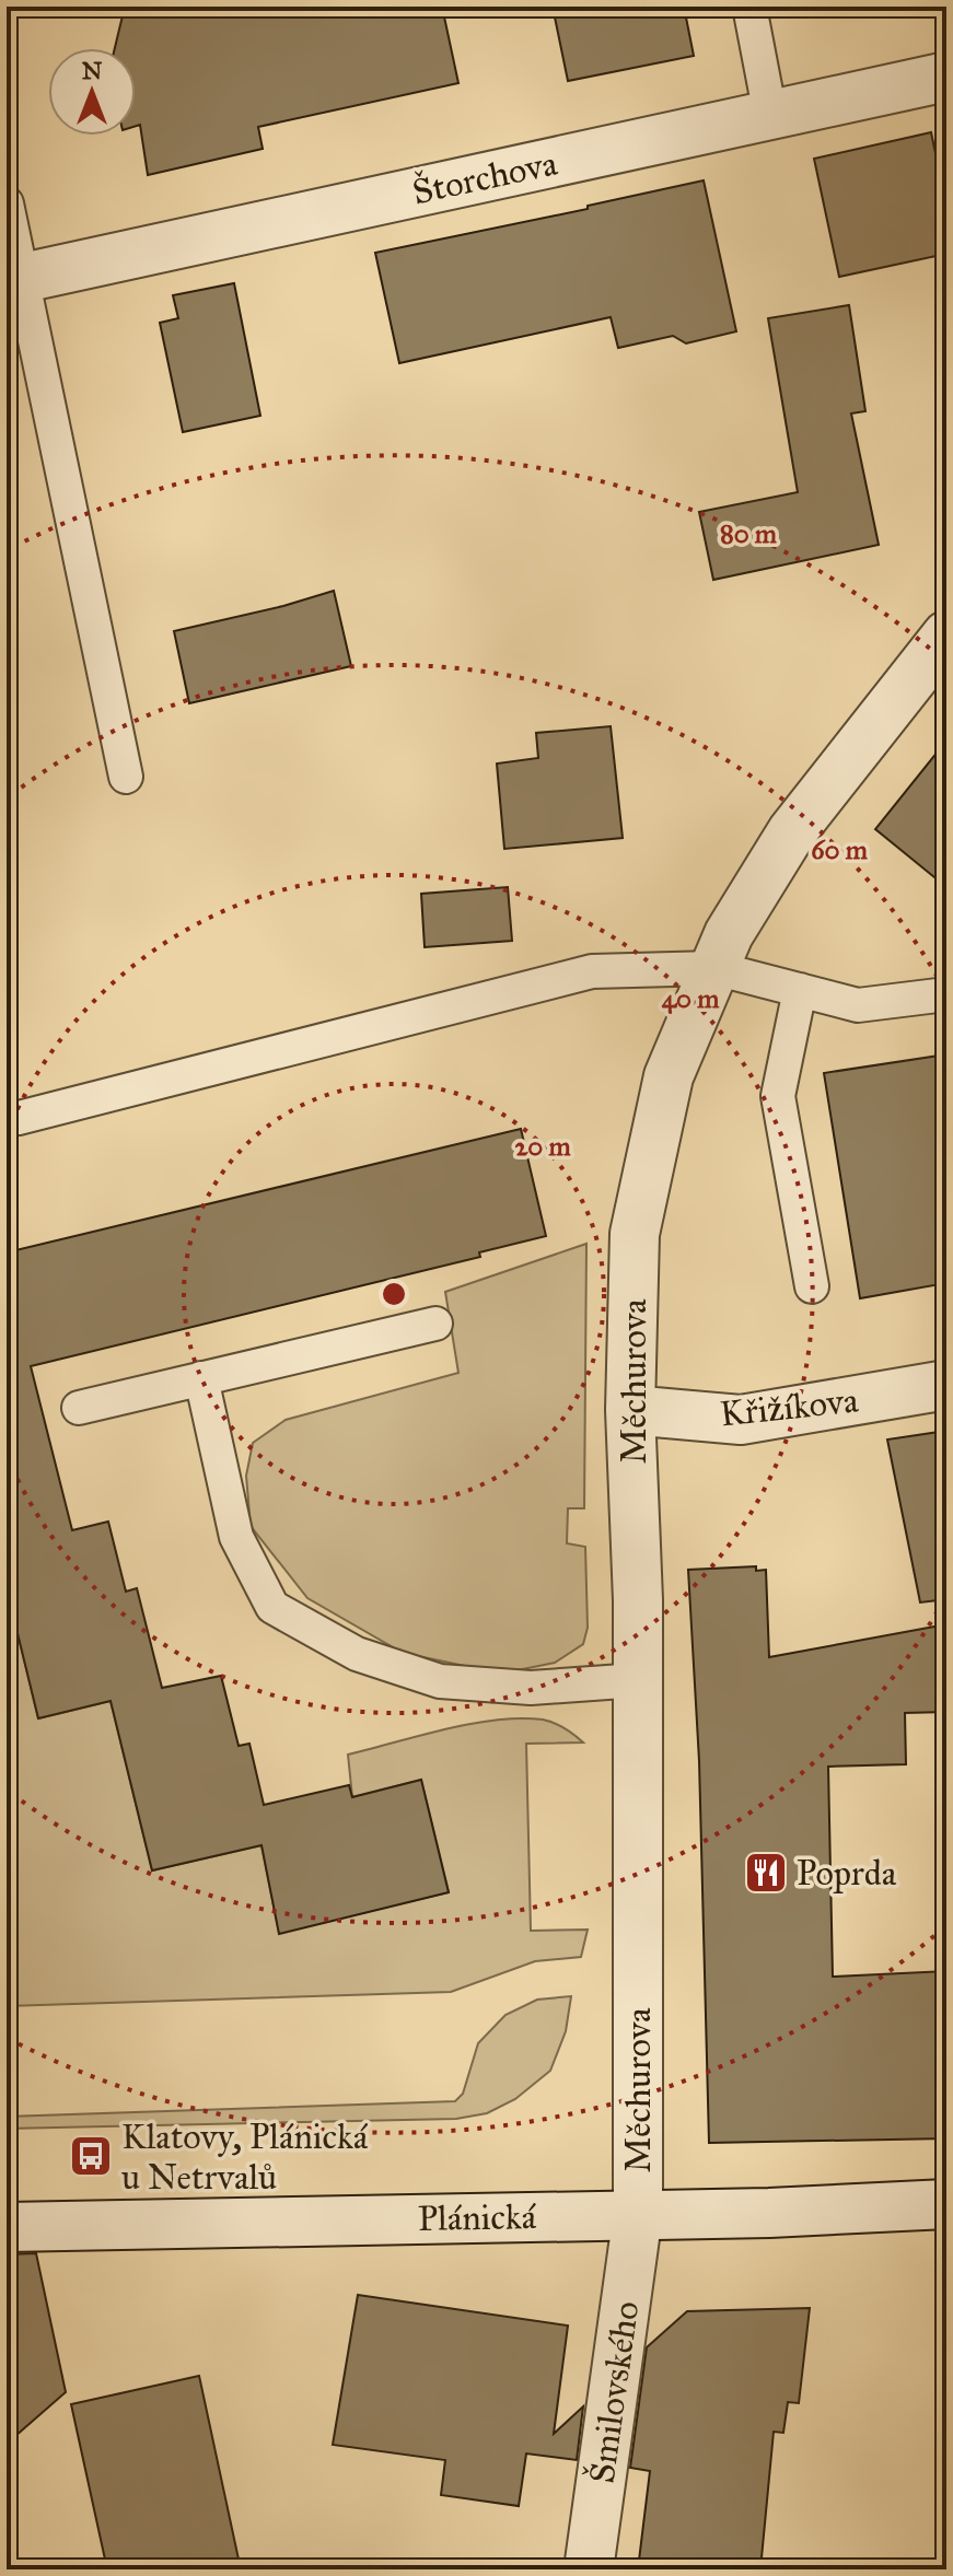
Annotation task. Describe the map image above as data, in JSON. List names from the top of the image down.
{
  "streets": {
    "street": [
      "Štorchova",
      "Měchurova",
      "Křižíkova",
      "Plánická",
      "Šmilovského"
    ]
  },
  "crossings": [
    ["Měchurova", "Křižíkova"],
    ["Měchurova", "Plánická"],
    ["Měchurova", "Šmilovského"],
    ["Plánická", "Šmilovského"]
  ],
  "places": {
    "restaurant": ["Poprda"],
    "bus stop": ["Klatovy, Plánická u Netrvalů"]
  },
  "north": "top",
  "rings": [
    "80 m",
    "60 m",
    "40 m",
    "20 m"
  ]
}
